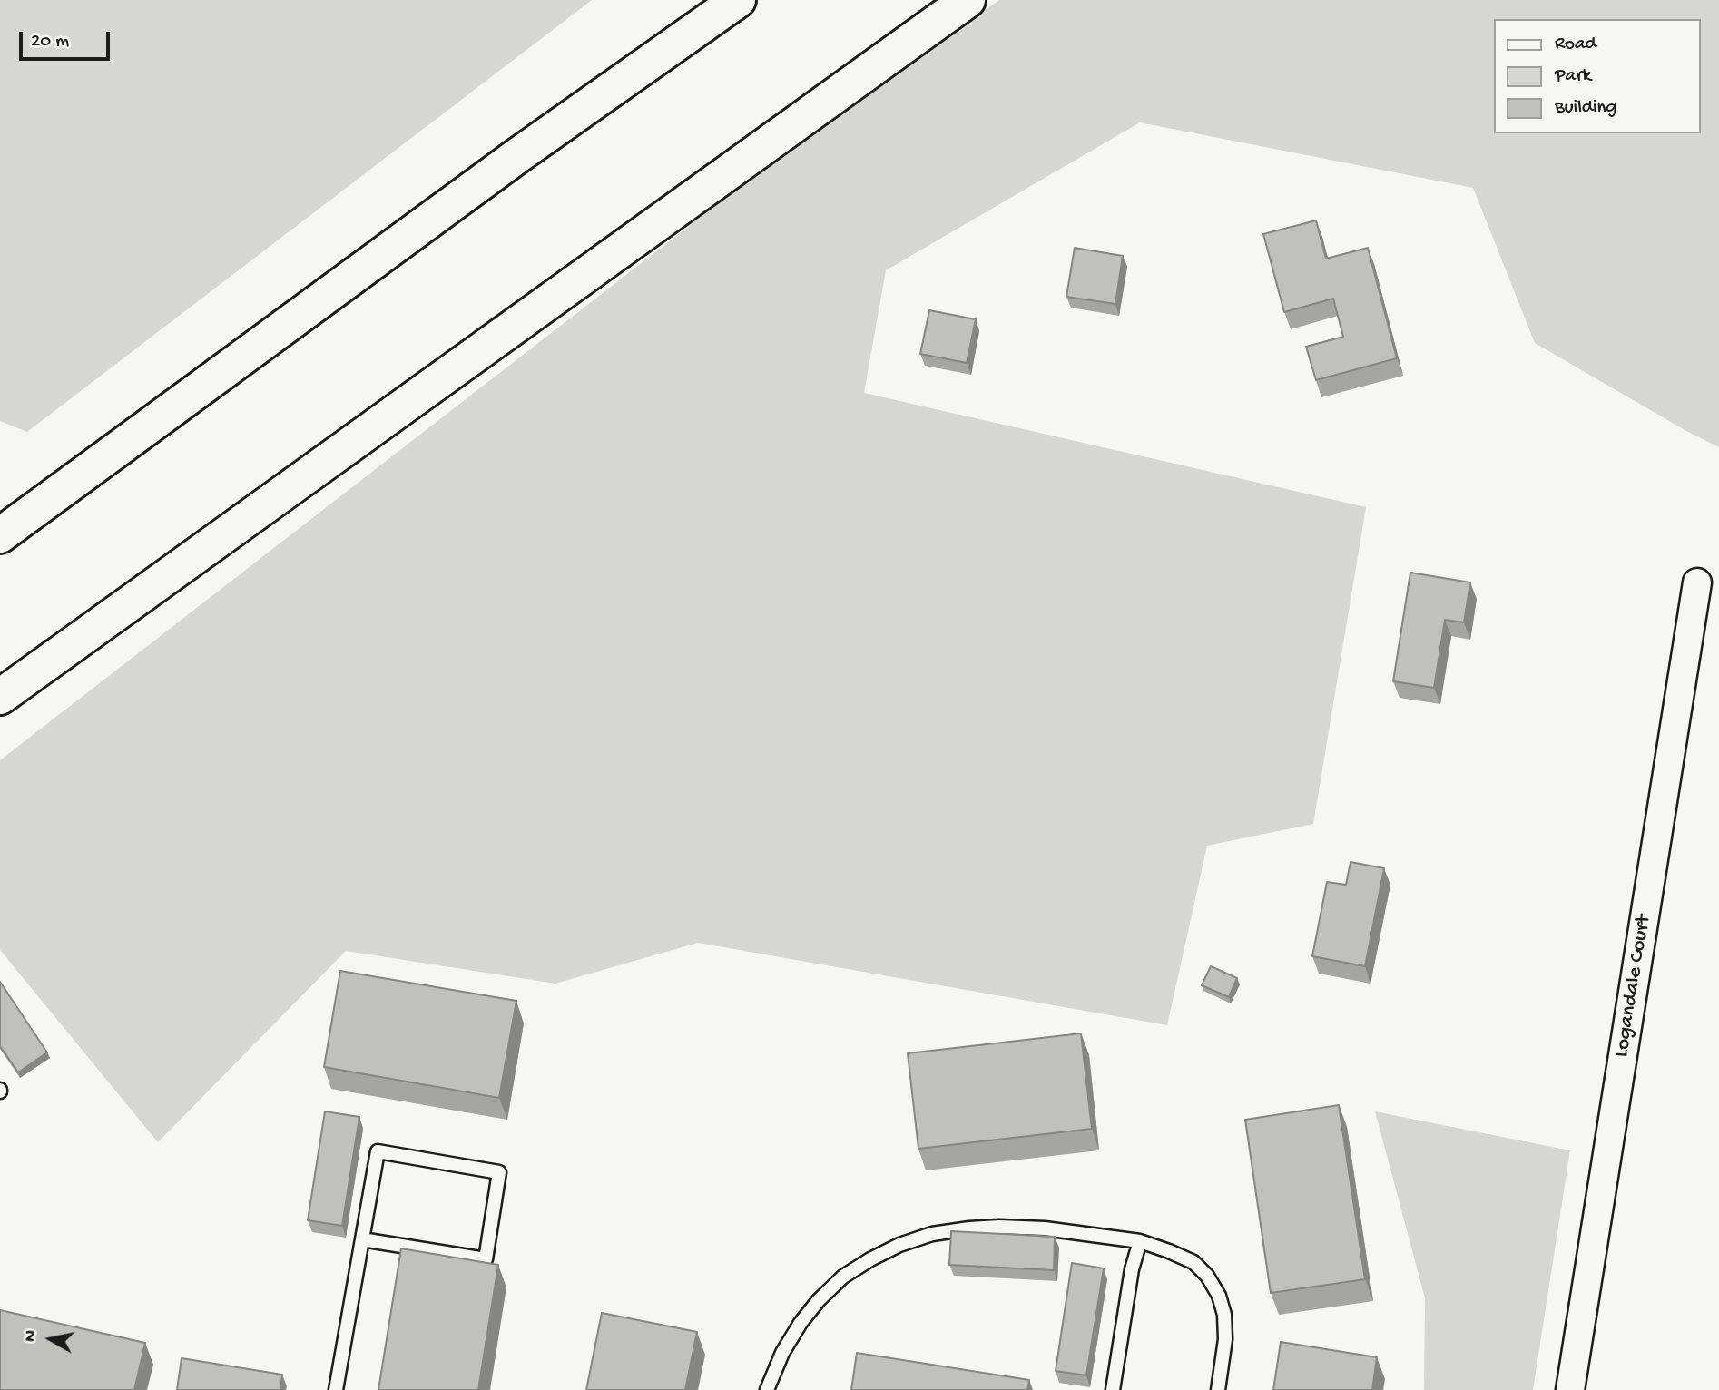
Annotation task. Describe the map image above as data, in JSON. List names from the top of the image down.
{
  "streets": {
    "street": ["Logandale Court"]
  },
  "legend": ["Road", "Park", "Building"],
  "scale_bar": "20 m",
  "north": "left"
}
